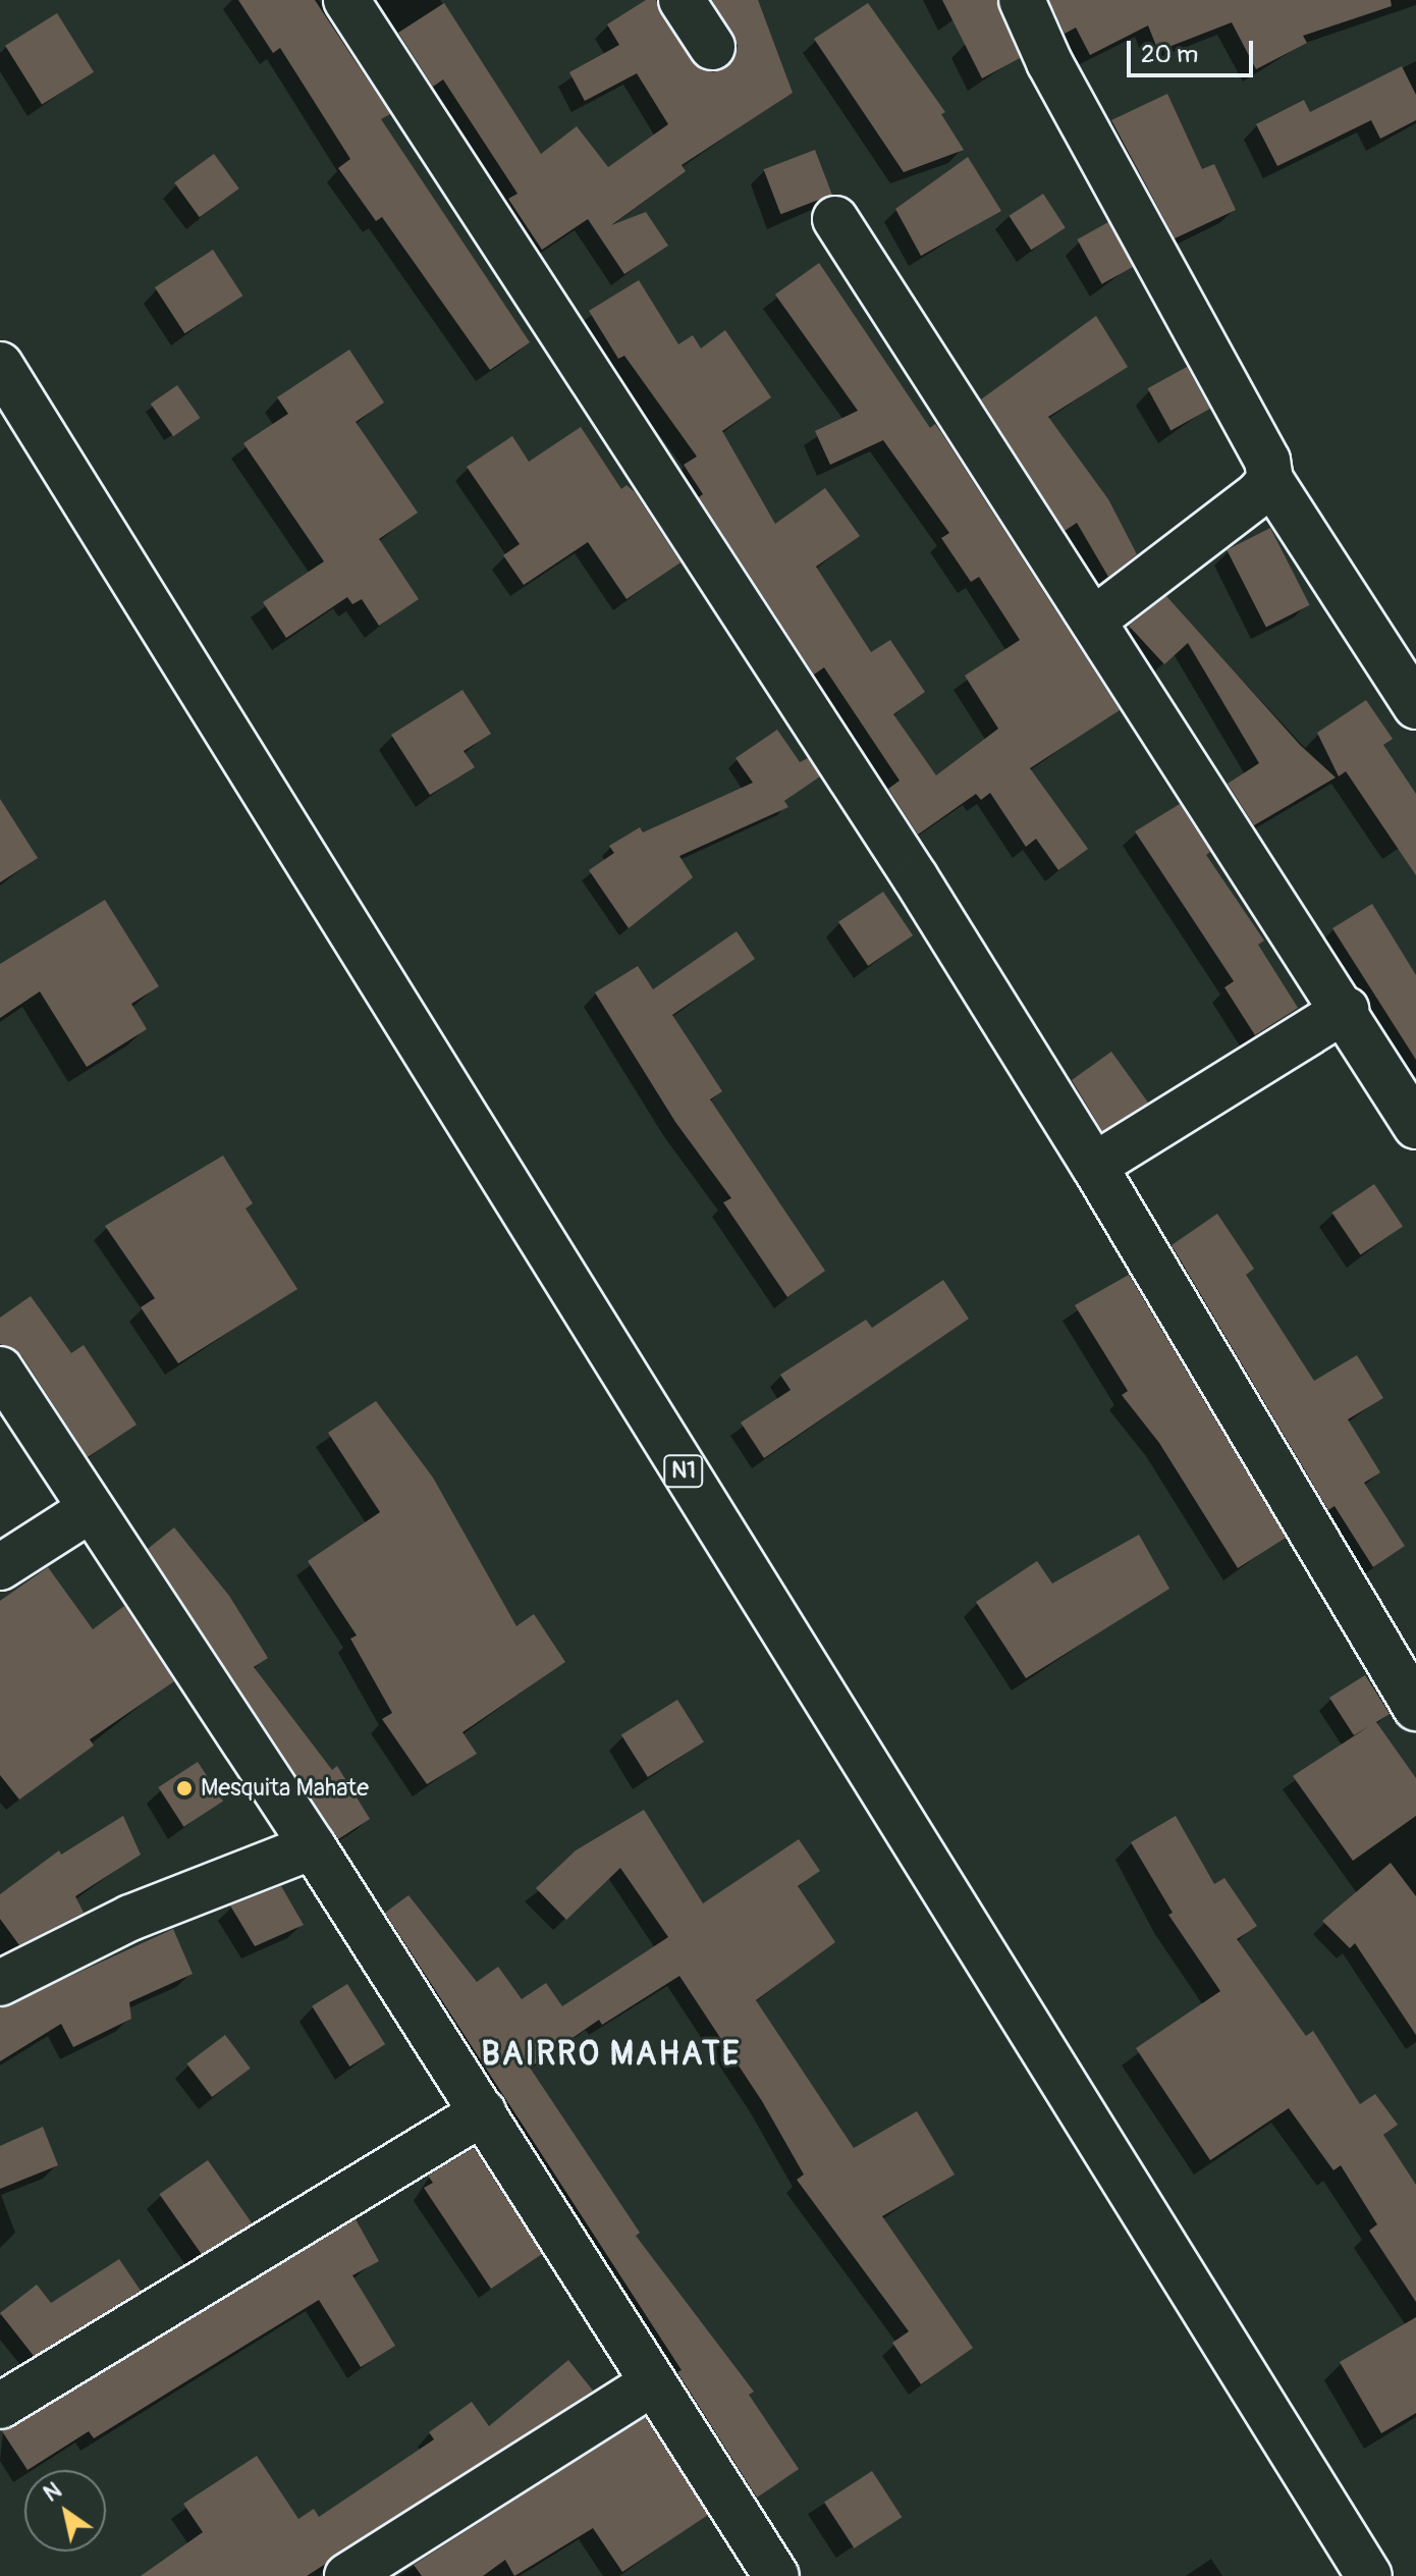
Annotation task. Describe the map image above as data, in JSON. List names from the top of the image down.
{
  "streets": {
    "main road": ["N1"]
  },
  "districts": ["BAIRRO MAHATE"],
  "places": ["Mesquita Mahate"],
  "scale_bar": "20 m",
  "north": "top left"
}
